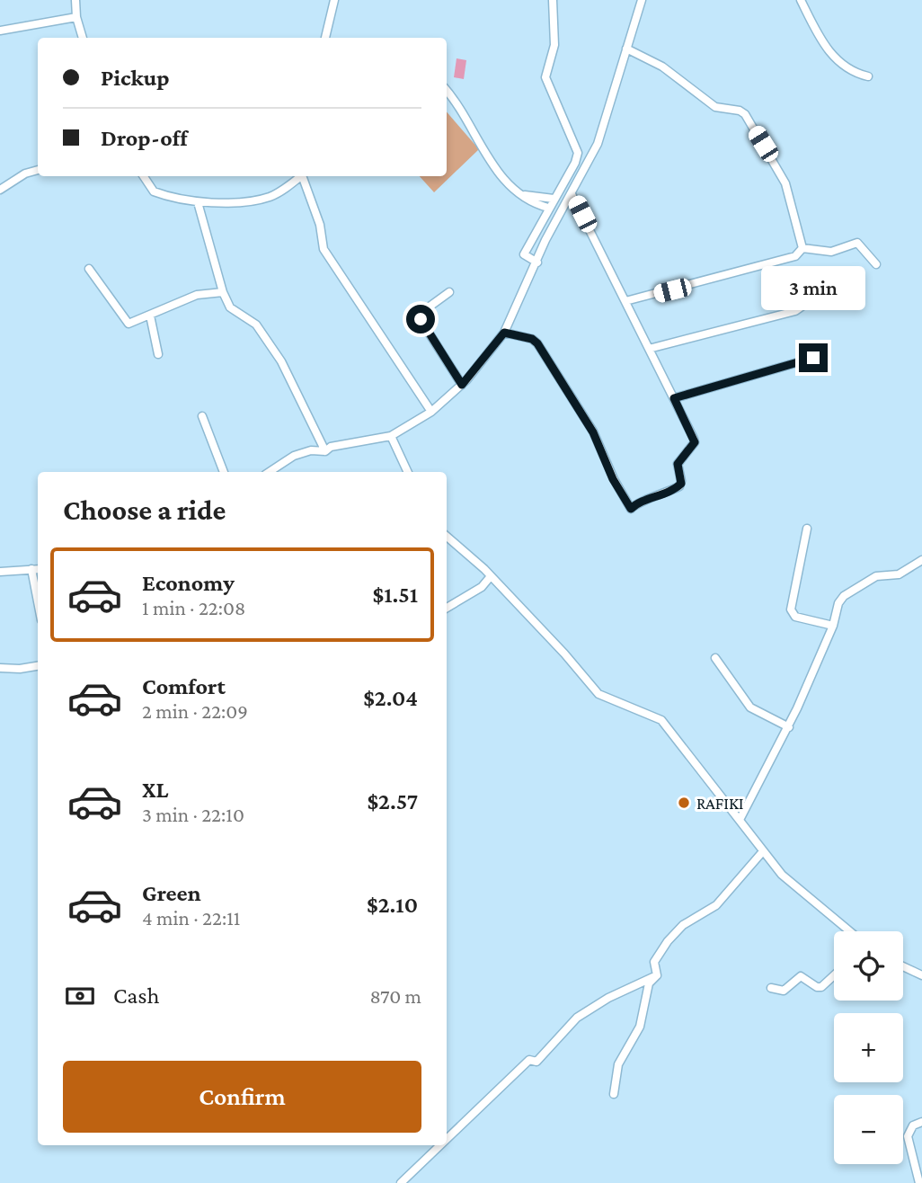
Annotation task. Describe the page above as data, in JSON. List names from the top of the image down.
{
  "places": ["RAFIKI"],
  "page": {
    "banner": ["Pickup", "Drop-off"],
    "bubble": "3 min",
    "heading": "Choose a ride",
    "list": [
      {
        "name": "Economy",
        "note": "1 min · 22:08",
        "value": "$1.51"
      },
      {
        "name": "Comfort",
        "note": "2 min · 22:09",
        "value": "$2.04"
      },
      {
        "name": "XL",
        "note": "3 min · 22:10",
        "value": "$2.57"
      },
      {
        "name": "Green",
        "note": "4 min · 22:11",
        "value": "$2.10"
      }
    ],
    "map_buttons": ["+", "−"],
    "pay": ["Cash", "870 m"],
    "buttons": "Confirm"
  }
}
